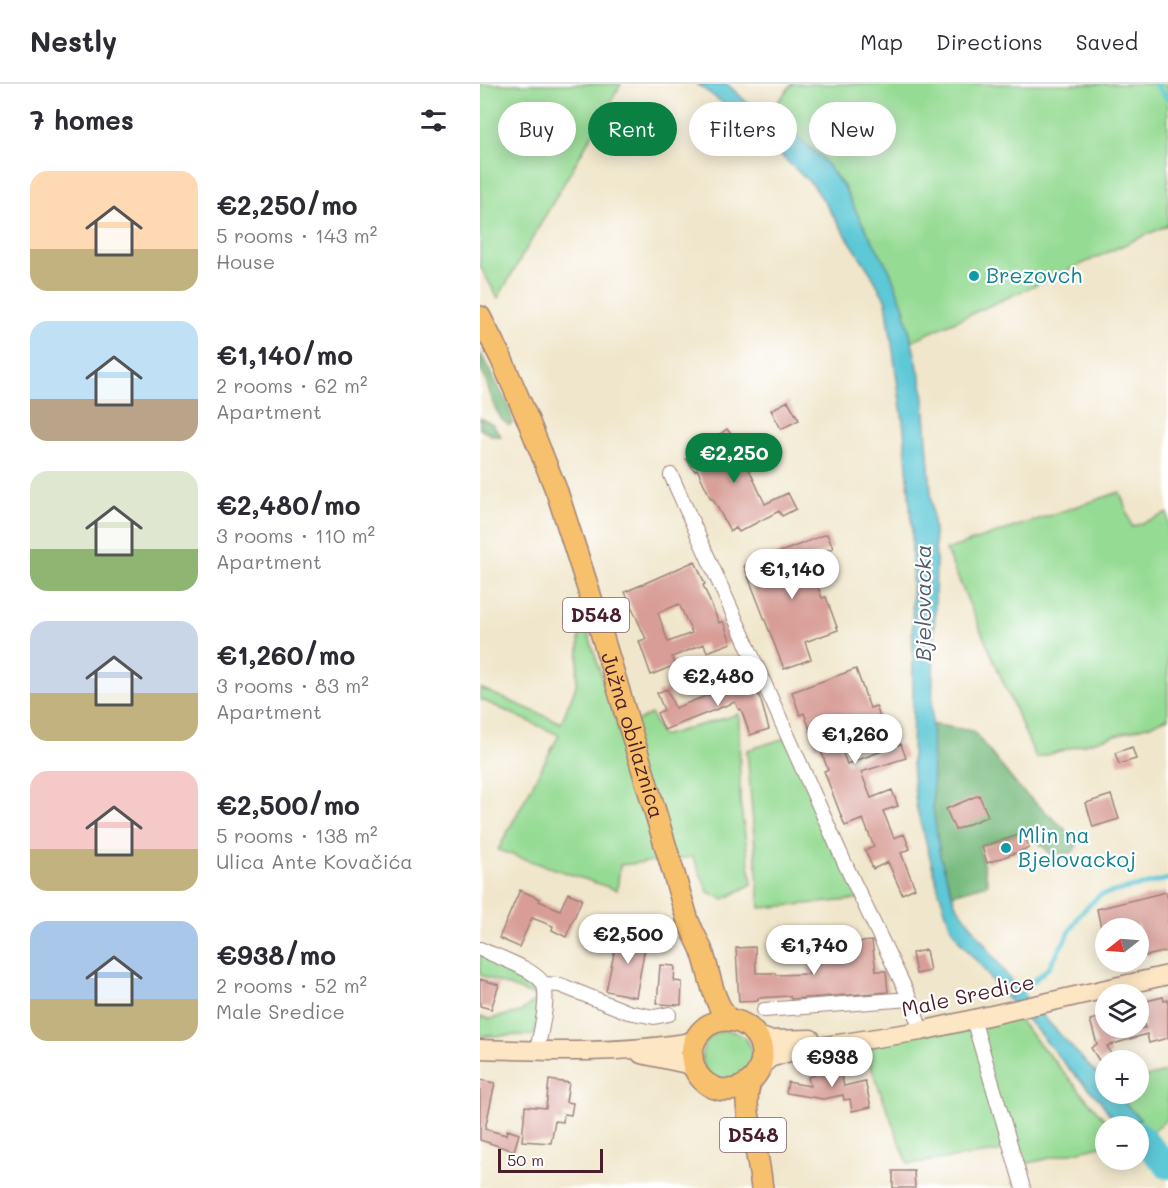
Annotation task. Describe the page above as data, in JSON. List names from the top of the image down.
{
  "streets": {
    "main road": ["D548", "Južna obilaznica", "Male Sredice"]
  },
  "crossings": [
    ["D548", "Južna obilaznica"],
    ["D548", "Male Sredice"],
    ["Južna obilaznica", "Male Sredice"]
  ],
  "water": ["Bjelovacka"],
  "places": ["Brezovch", "Mlin na Bjelovackoj"],
  "scale_bar": "50 m",
  "north": "left",
  "page": {
    "header": "Nestly",
    "nav": ["Map", "Directions", "Saved"],
    "heading": "7 homes",
    "chip": [
      "Buy",
      "Rent",
      "Filters",
      "New"
    ],
    "list": [
      {
        "name": "€2,250/mo",
        "note": "5 rooms · 143 m² · House"
      },
      {
        "name": "€1,140/mo",
        "note": "2 rooms · 62 m² · Apartment"
      },
      {
        "name": "€2,480/mo",
        "note": "3 rooms · 110 m² · Apartment"
      },
      {
        "name": "€1,260/mo",
        "note": "3 rooms · 83 m² · Apartment"
      },
      {
        "name": "€2,500/mo",
        "note": "5 rooms · 138 m² · Ulica Ante Kovačića"
      },
      {
        "name": "€938/mo",
        "note": "2 rooms · 52 m² · Male Sredice"
      }
    ],
    "price": [
      "€2,250",
      "€1,140",
      "€2,480",
      "€1,260",
      "€2,500",
      "€1,740",
      "€938"
    ],
    "map_buttons": ["+", "−"],
    "scale": "50 m"
  }
}
